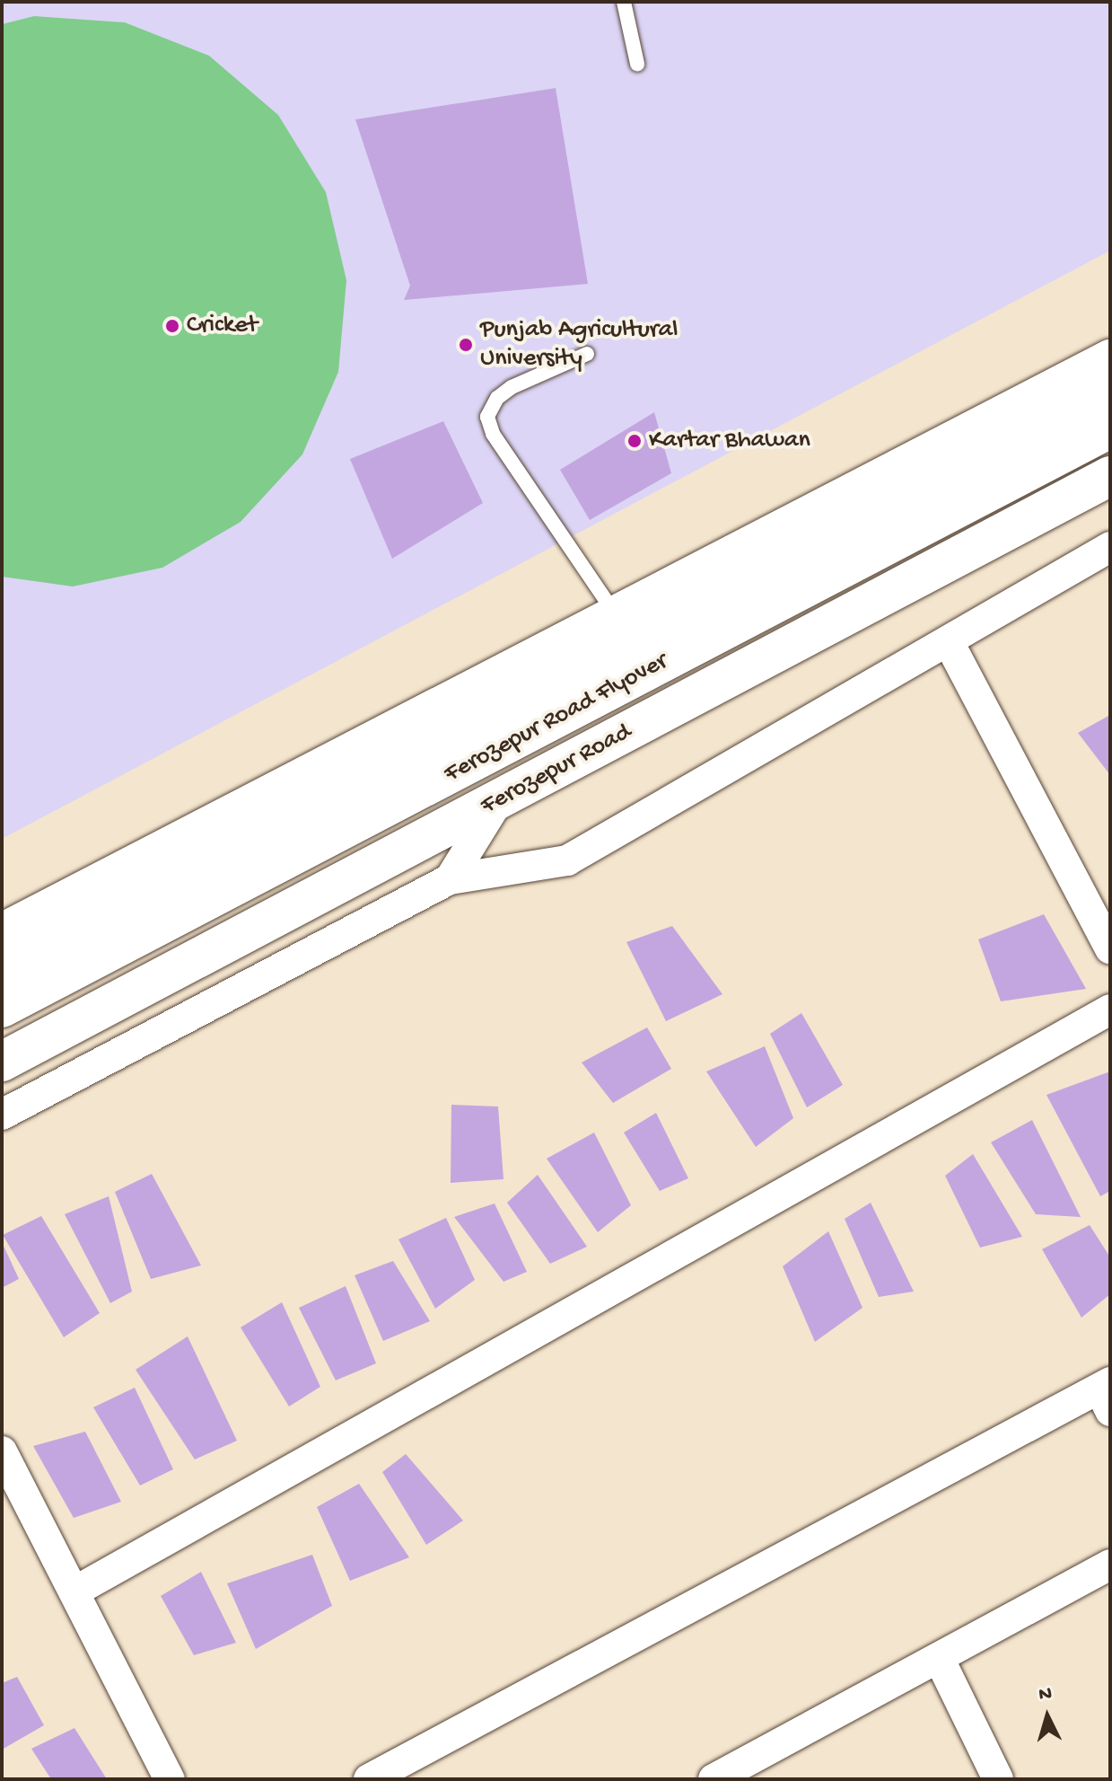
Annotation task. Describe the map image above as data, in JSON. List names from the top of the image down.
{
  "streets": {
    "main road": ["Ferozepur Road Flyover", "Ferozepur Road"]
  },
  "places": ["Cricket", "Punjab Agricultural University", "Kartar Bhawan"],
  "north": "top"
}
